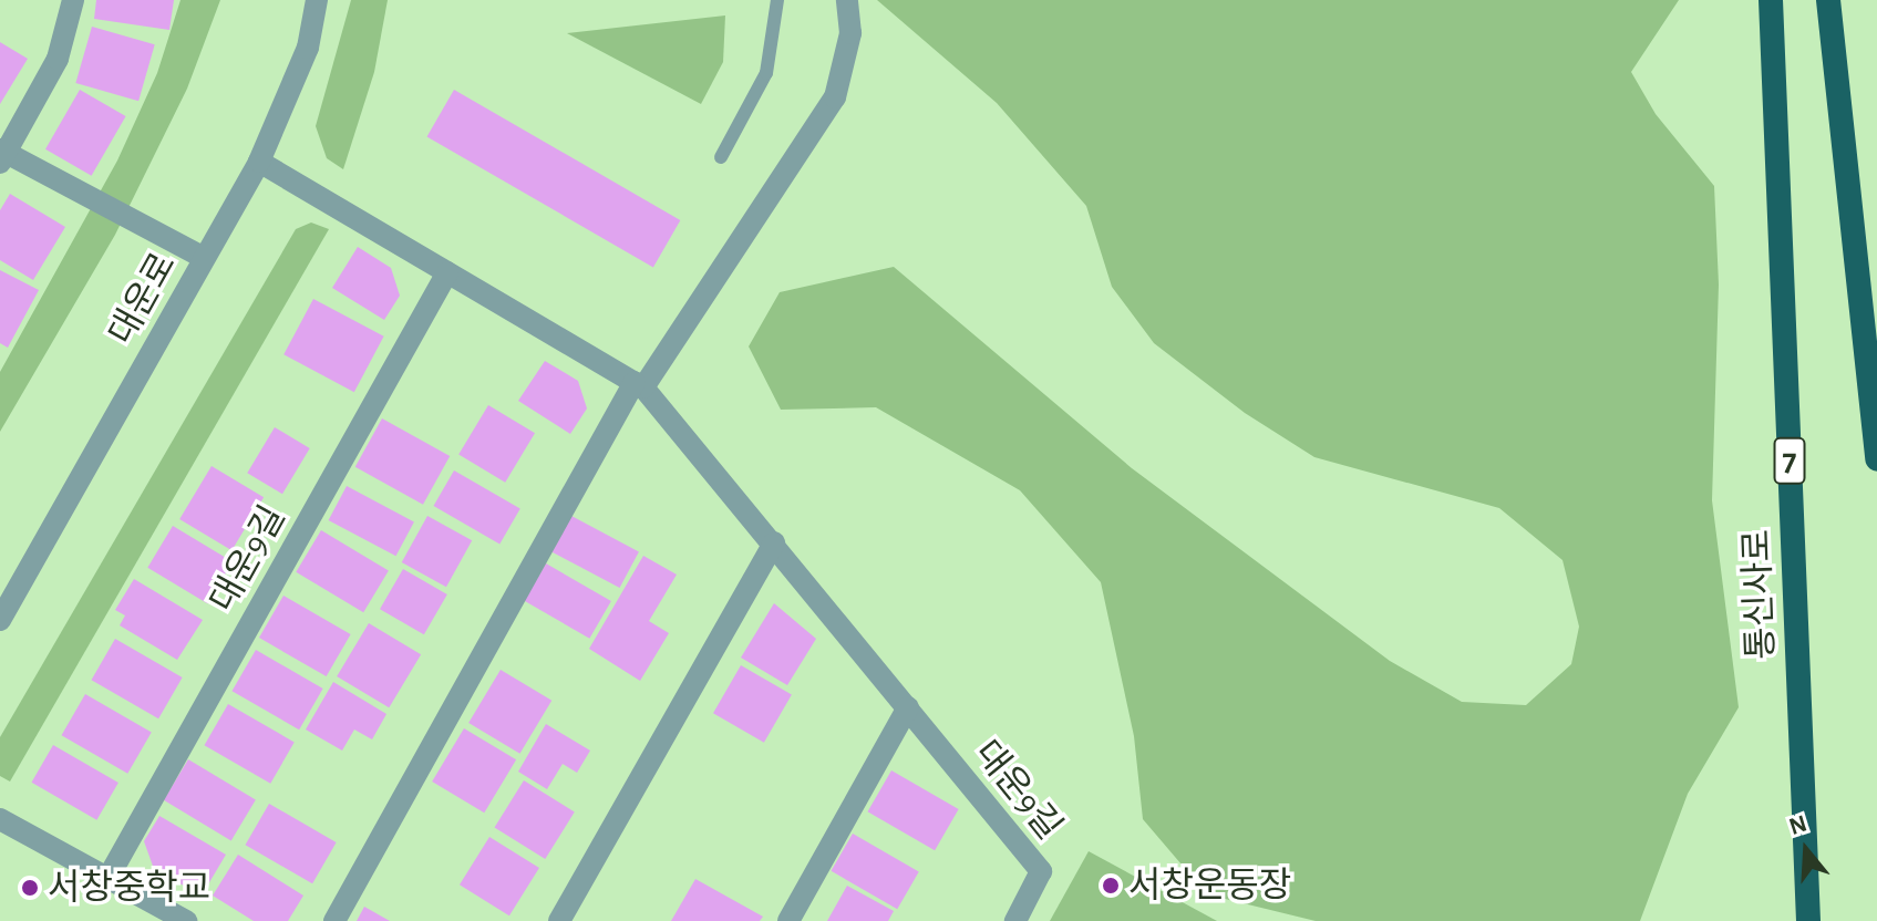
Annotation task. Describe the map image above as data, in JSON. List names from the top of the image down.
{
  "streets": {
    "highway": ["7", "통신사로"],
    "street": ["대운로", "대운9길"]
  },
  "crossings": [
    ["대운로", "대운9길"]
  ],
  "places": ["서창운동장", "서창중학교"],
  "north": "top"
}
